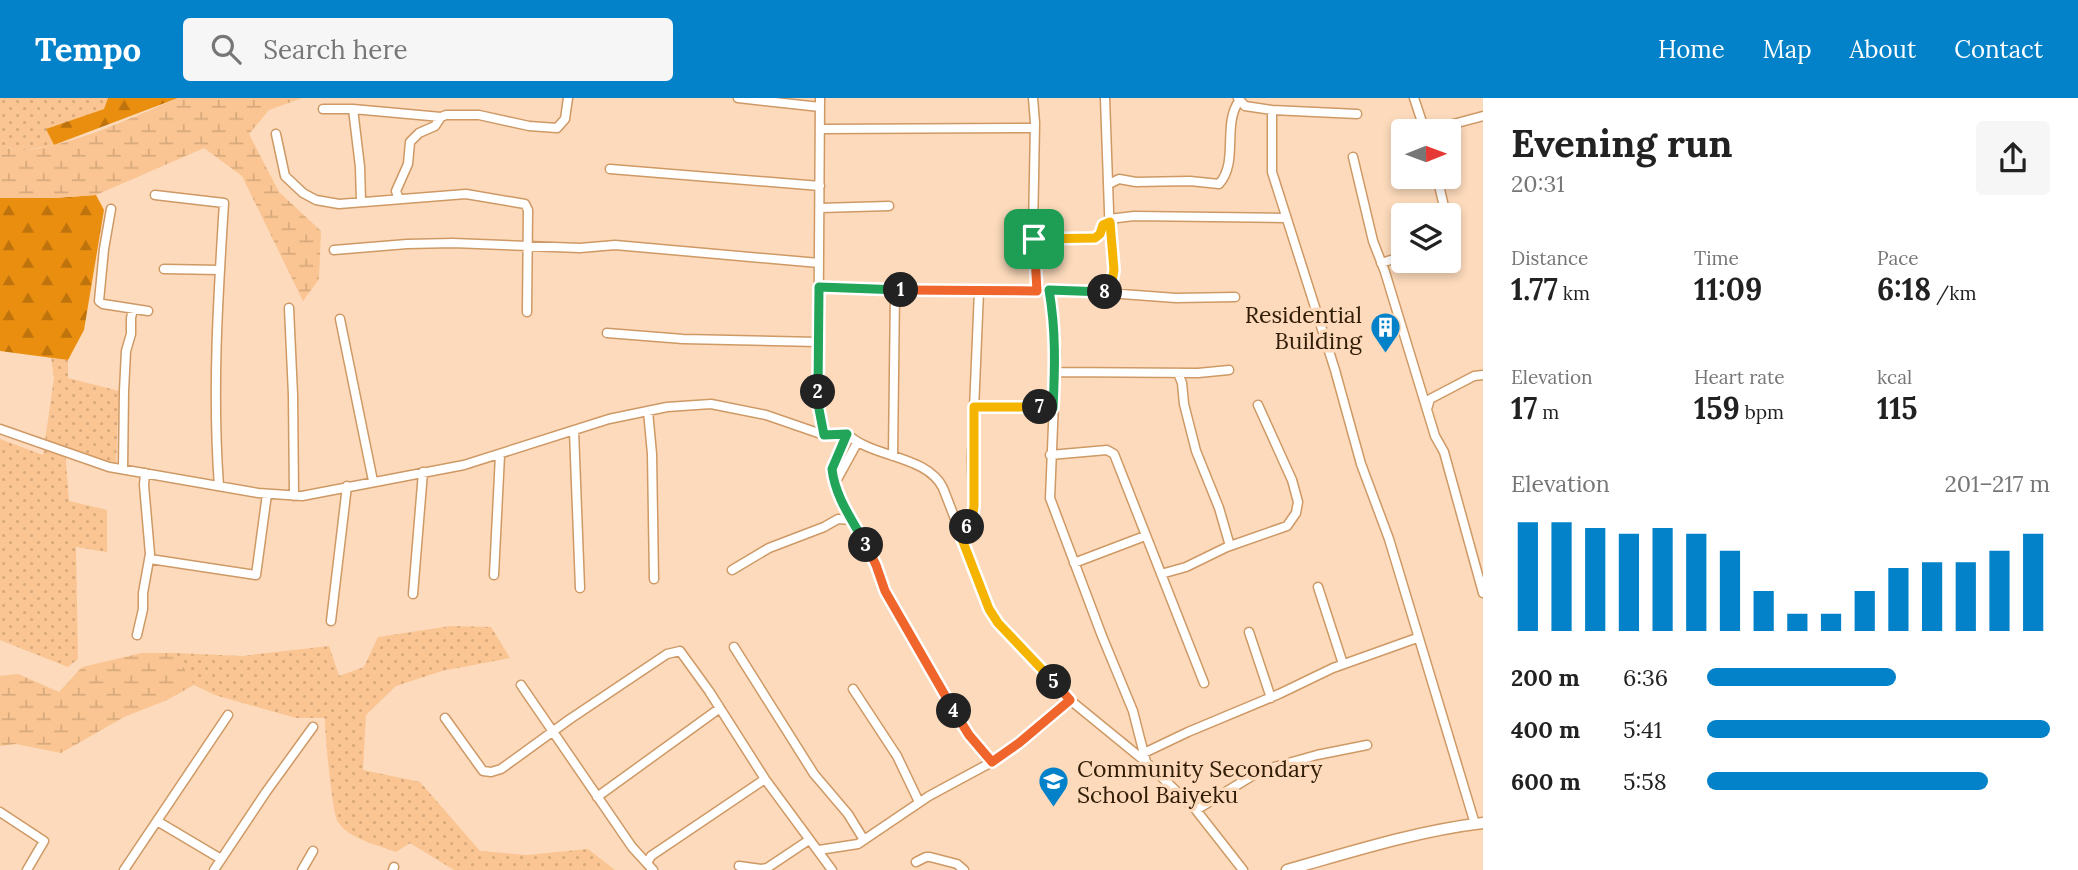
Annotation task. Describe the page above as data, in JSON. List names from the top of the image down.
{
  "places": {
    "building": ["Residential Building"],
    "school or university": ["Community Secondary School Baiyeku"]
  },
  "north": "right",
  "page": {
    "header": "Tempo",
    "search": "Search here",
    "nav": [
      "Home",
      "Map",
      "About",
      "Contact"
    ],
    "heading": ["Evening run", "20:31"],
    "stats": [
      ["Distance", "1.77 km"],
      ["Time", "11:09"],
      ["Pace", "6:18 /km"],
      ["Elevation", "17 m"],
      ["Heart rate", "159 bpm"],
      ["kcal", "115"]
    ],
    "pins": [
      "1",
      "8",
      "2",
      "7",
      "6",
      "3",
      "5",
      "4"
    ],
    "chart": ["Elevation", "201–217 m"],
    "list": [
      {
        "name": "200 m",
        "note": "6:36"
      },
      {
        "name": "400 m",
        "note": "5:41"
      },
      {
        "name": "600 m",
        "note": "5:58"
      }
    ]
  }
}
